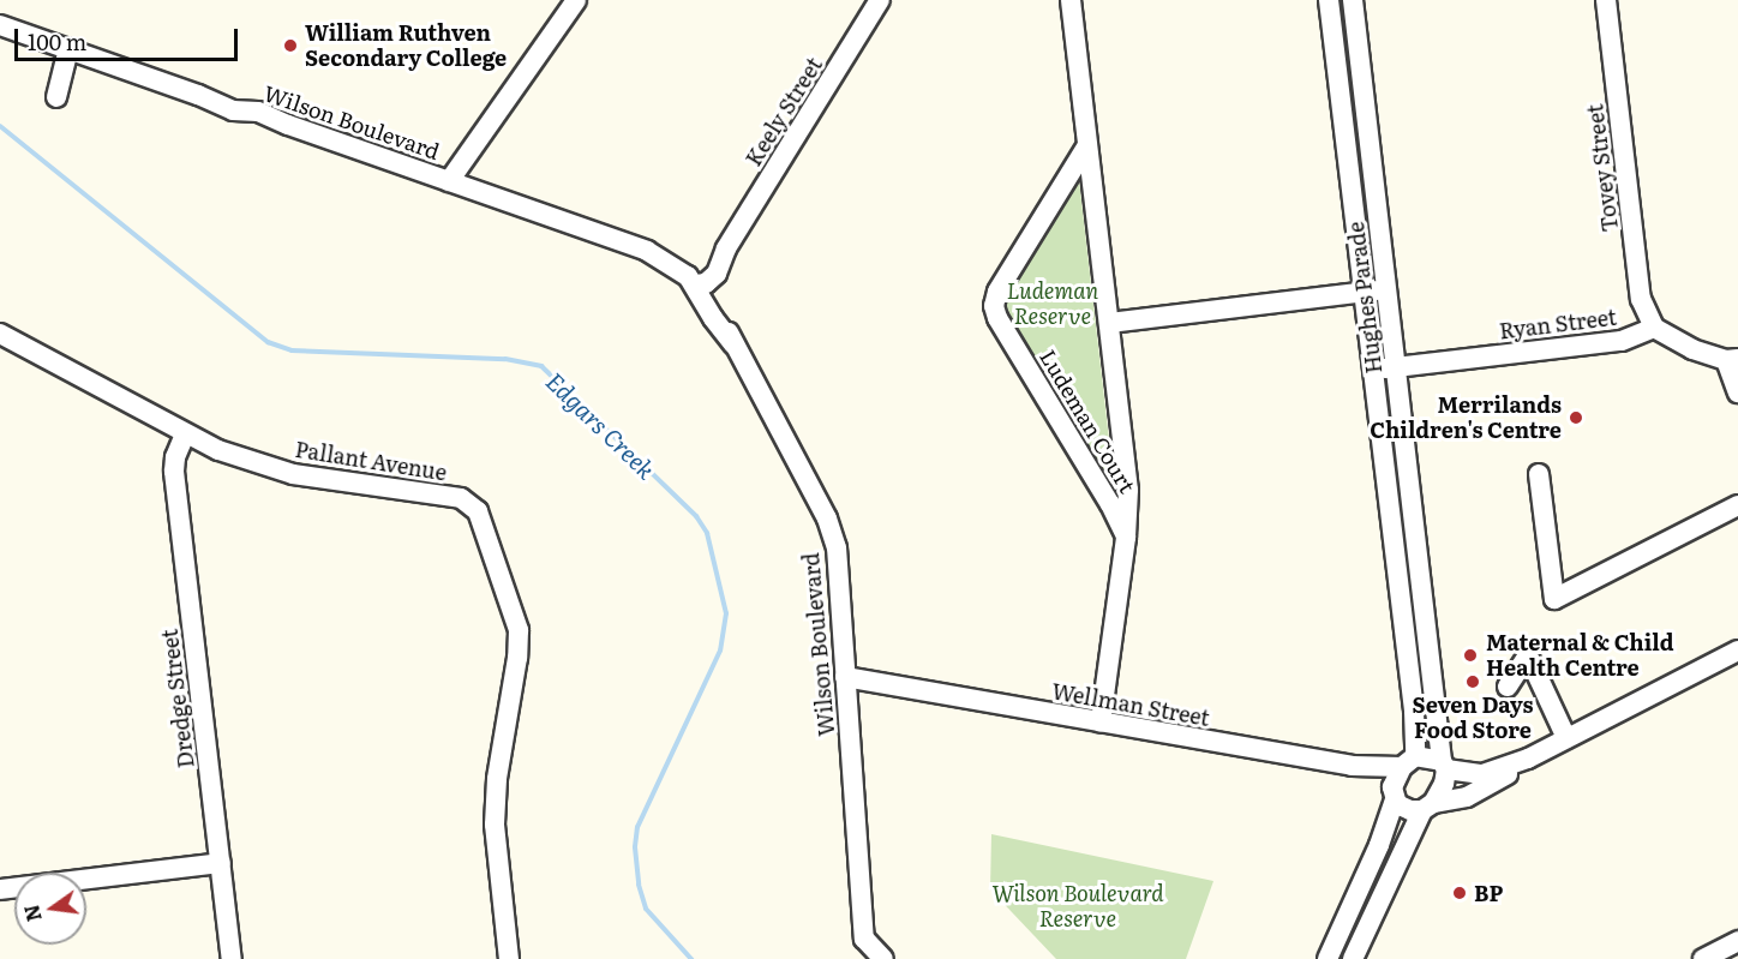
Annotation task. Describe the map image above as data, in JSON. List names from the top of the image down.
{
  "streets": {
    "street": [
      "Keely Street",
      "Wilson Boulevard",
      "Tovey Street",
      "Hughes Parade",
      "Ryan Street",
      "Ludeman Court",
      "Pallant Avenue",
      "Dredge Street",
      "Wellman Street"
    ]
  },
  "crossings": [
    ["Keely Street", "Wilson Boulevard"],
    ["Wilson Boulevard", "Wellman Street"],
    ["Tovey Street", "Ryan Street"],
    ["Hughes Parade", "Ryan Street"],
    ["Hughes Parade", "Wellman Street"],
    ["Ludeman Court", "Wellman Street"],
    ["Pallant Avenue", "Dredge Street"]
  ],
  "water": ["Edgars Creek"],
  "parks": ["Ludeman Reserve", "Wilson Boulevard Reserve"],
  "places": [
    "William Ruthven Secondary College",
    "Merrilands Children's Centre",
    "Maternal & Child Health Centre",
    "Seven Days Food Store",
    "BP"
  ],
  "scale_bar": "100 m",
  "north": "left"
}
